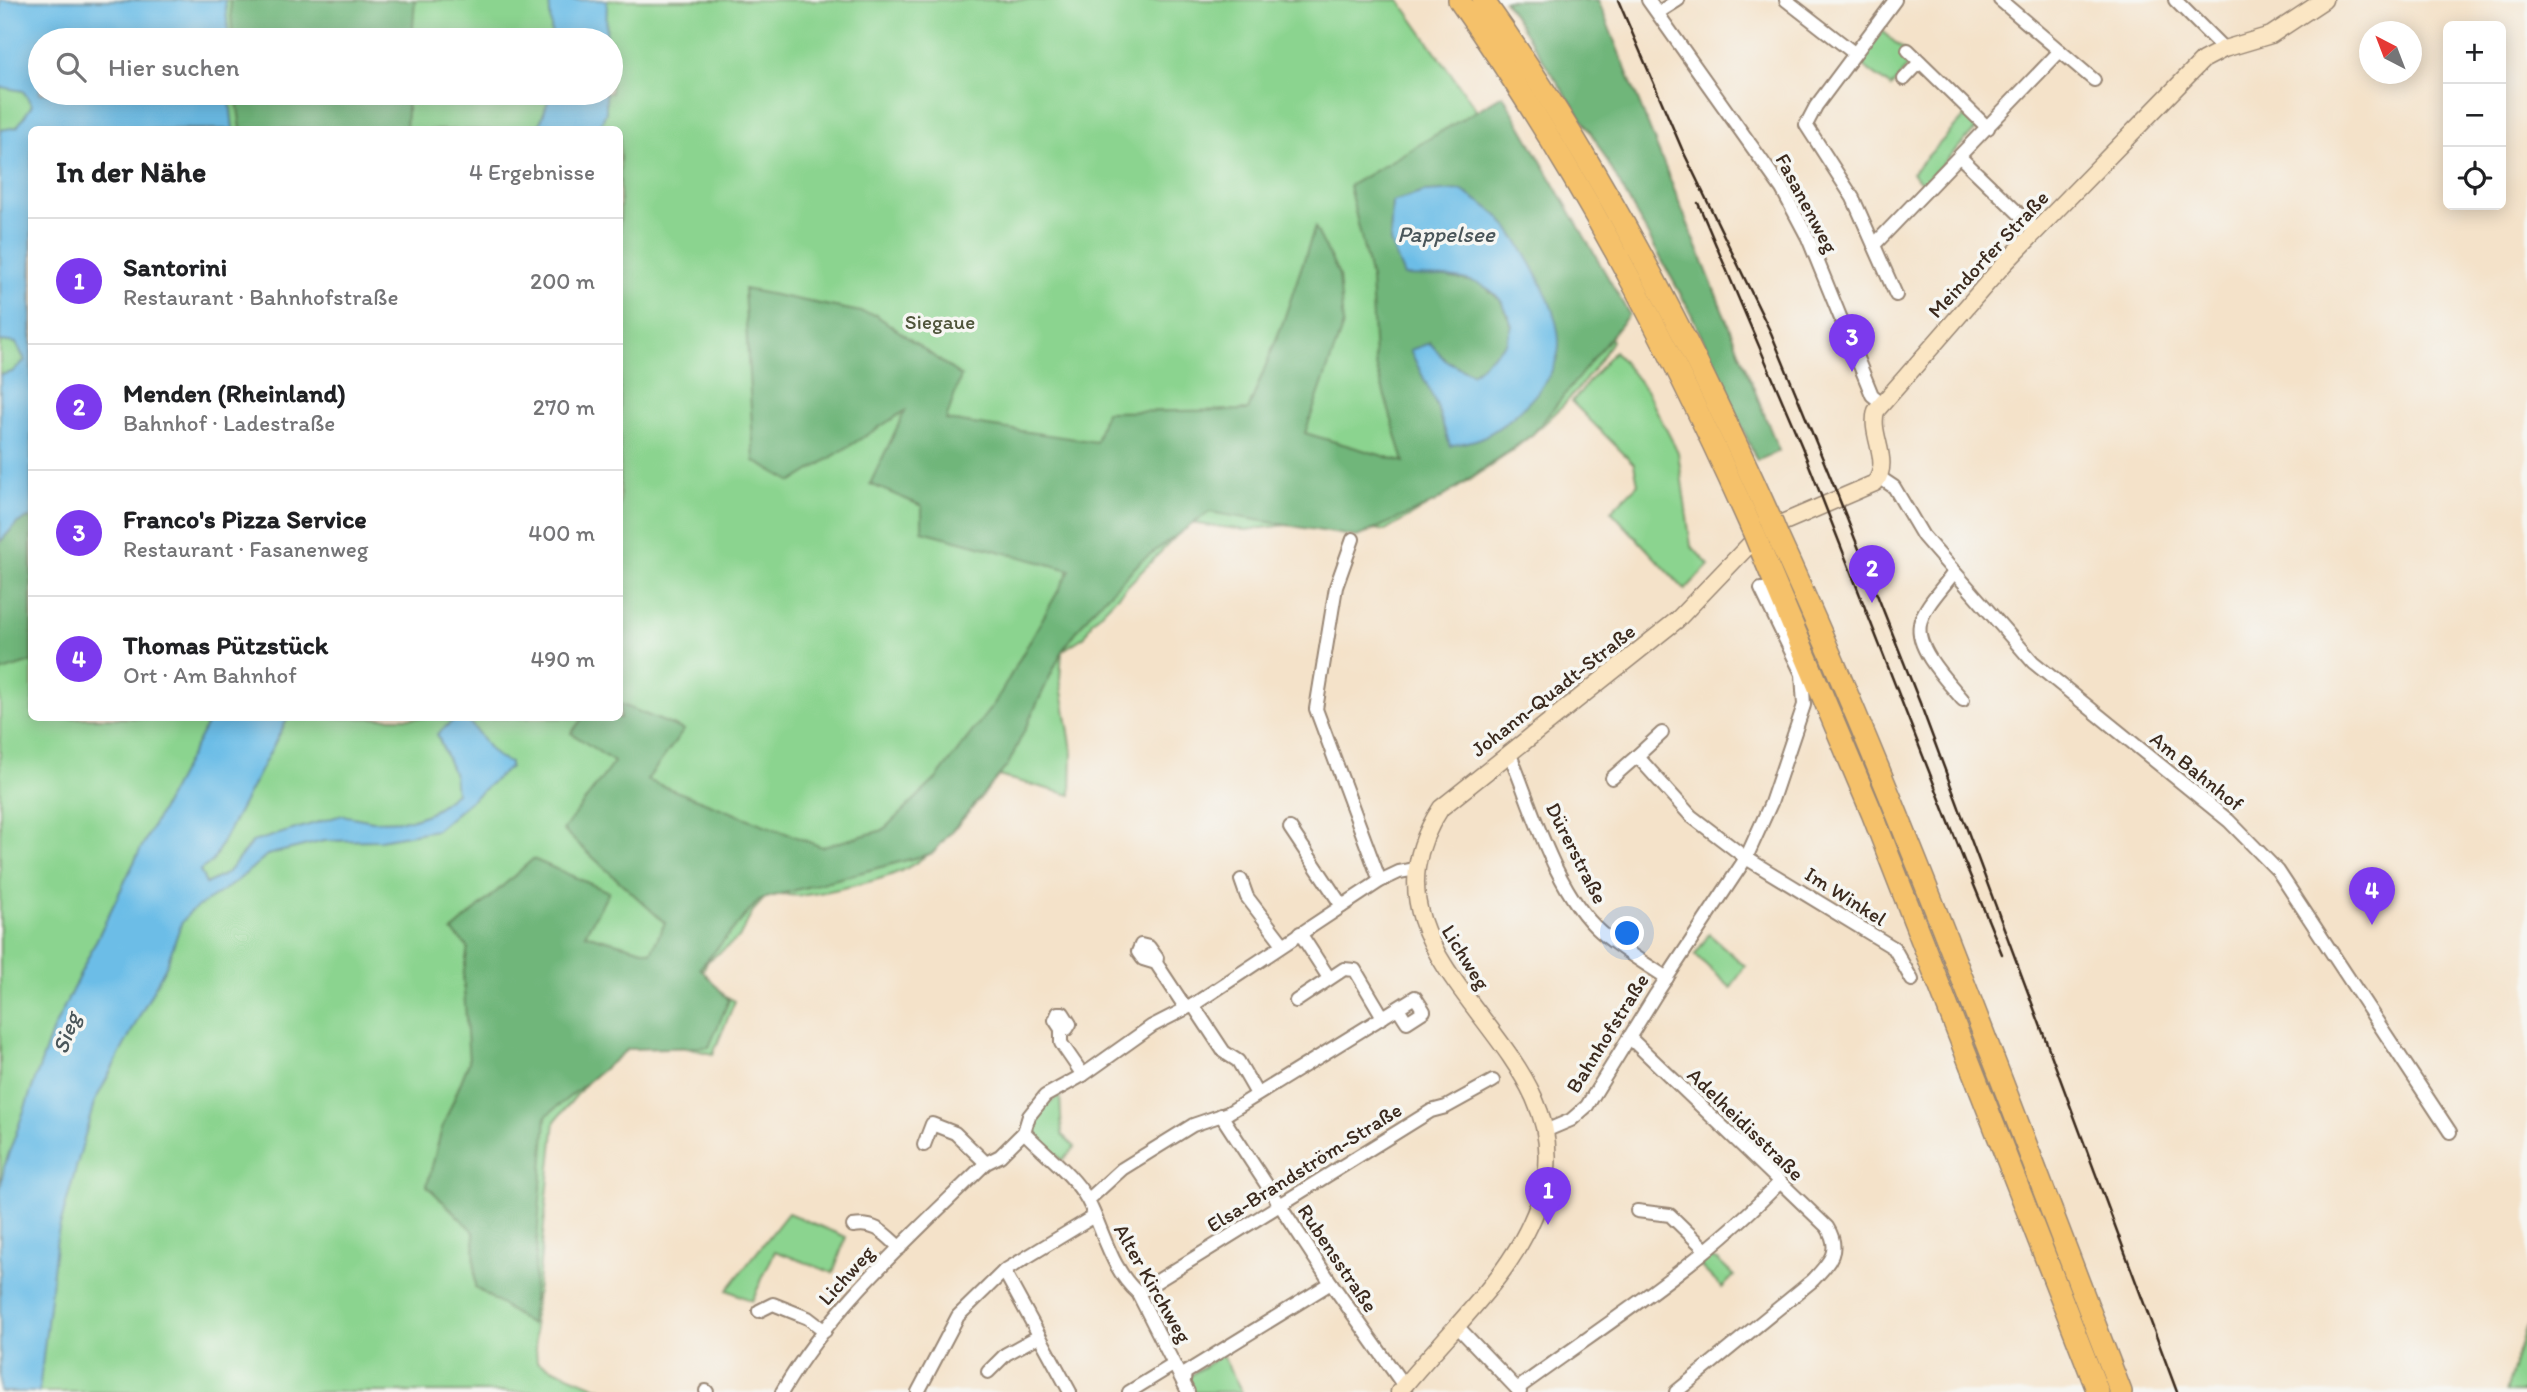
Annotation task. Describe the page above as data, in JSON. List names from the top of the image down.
{
  "streets": {
    "main road": ["Meindorfer Straße", "Johann-Quadt-Straße", "Lichweg"],
    "street": [
      "Fasanenweg",
      "Am Bahnhof",
      "Dürerstraße",
      "Im Winkel",
      "Bahnhofstraße",
      "Adelheidisstraße",
      "Elsa-Brandström-Straße",
      "Rubensstraße",
      "Alter Kirchweg"
    ]
  },
  "crossings": [
    ["Fasanenweg", "Meindorfer Straße"],
    ["Johann-Quadt-Straße", "Am Bahnhof"],
    ["Johann-Quadt-Straße", "Dürerstraße"],
    ["Johann-Quadt-Straße", "Lichweg"],
    ["Dürerstraße", "Bahnhofstraße"],
    ["Im Winkel", "Bahnhofstraße"],
    ["Lichweg", "Bahnhofstraße"],
    ["Lichweg", "Alter Kirchweg"],
    ["Bahnhofstraße", "Adelheidisstraße"],
    ["Elsa-Brandström-Straße", "Rubensstraße"],
    ["Elsa-Brandström-Straße", "Alter Kirchweg"]
  ],
  "water": ["Pappelsee", "Sieg"],
  "parks": ["Siegaue"],
  "north": "top left",
  "page": {
    "map_buttons": ["+", "−"],
    "search": "Hier suchen",
    "heading": ["In der Nähe", "4 Ergebnisse"],
    "list": [
      {
        "mark": "1",
        "name": "Santorini",
        "note": "Restaurant · Bahnhofstraße",
        "value": "200 m"
      },
      {
        "mark": "2",
        "name": "Menden (Rheinland)",
        "note": "Bahnhof · Ladestraße",
        "value": "270 m"
      },
      {
        "mark": "3",
        "name": "Franco's Pizza Service",
        "note": "Restaurant · Fasanenweg",
        "value": "400 m"
      },
      {
        "mark": "4",
        "name": "Thomas Pützstück",
        "note": "Ort · Am Bahnhof",
        "value": "490 m"
      }
    ],
    "pins": [
      "3",
      "2",
      "4",
      "1"
    ]
  }
}
